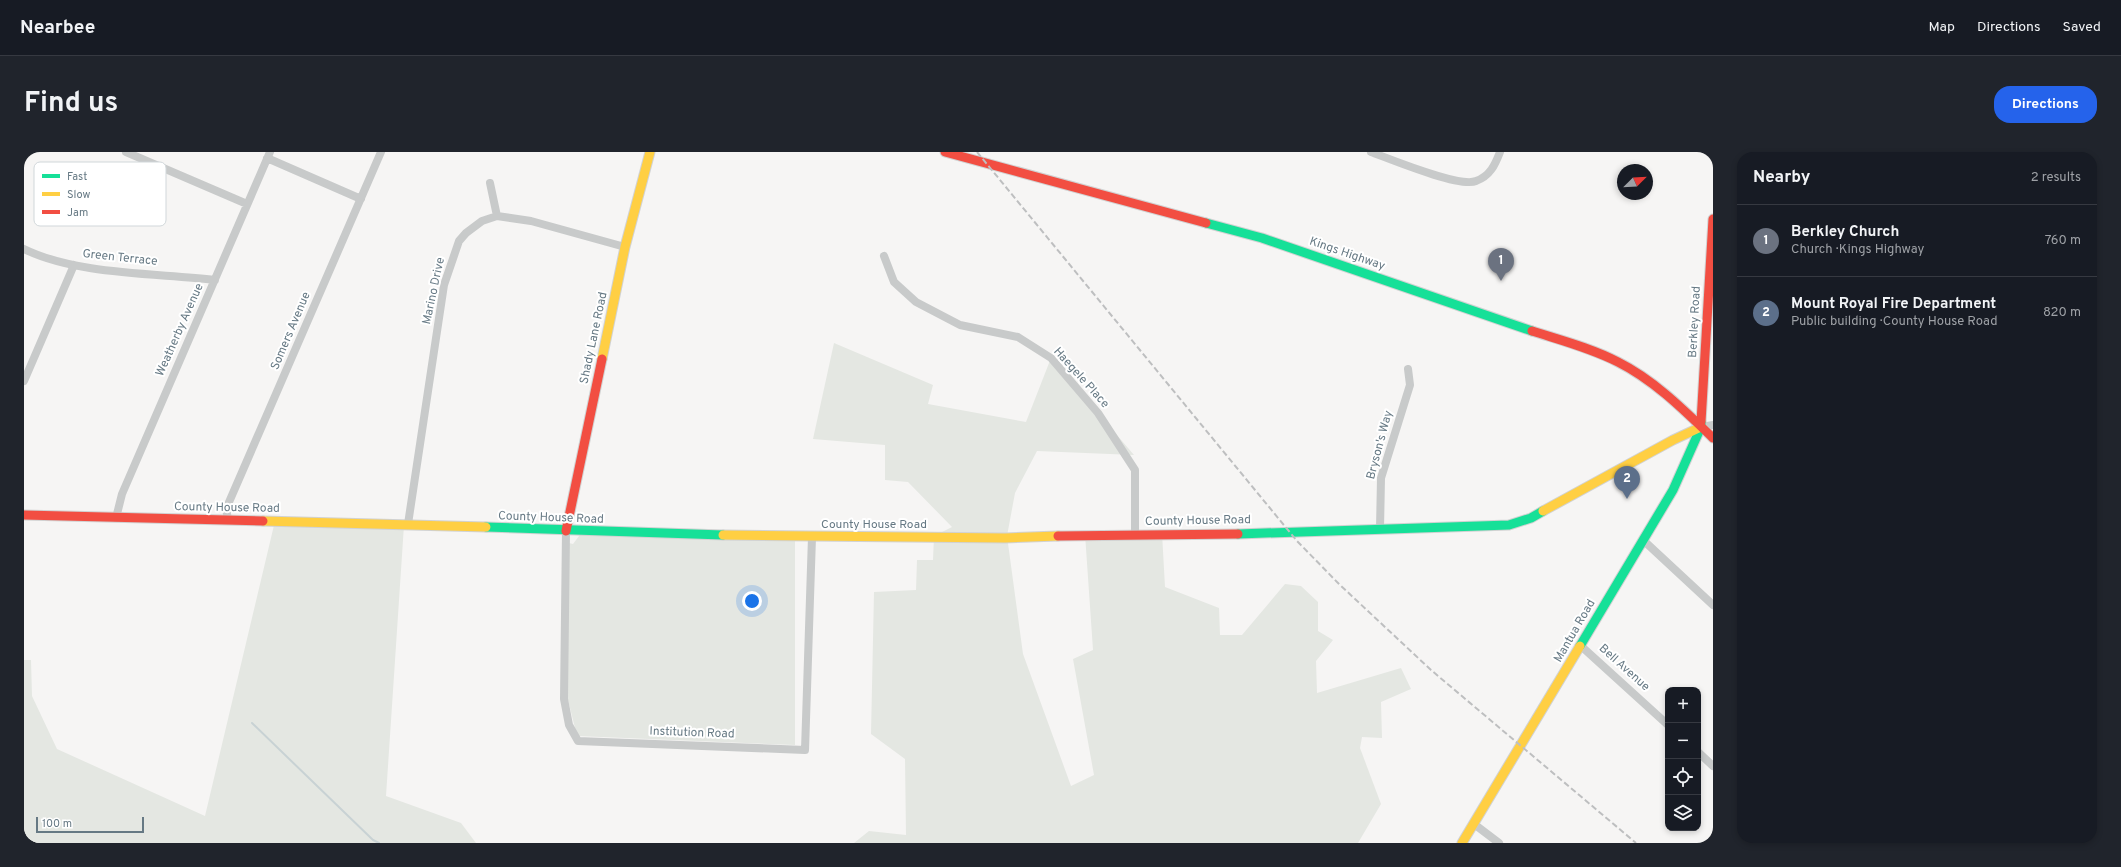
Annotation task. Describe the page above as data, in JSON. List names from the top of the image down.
{
  "streets": {
    "street": [
      "Kings Highway",
      "Green Terrace",
      "Marino Drive",
      "Berkley Road",
      "Weatherby Avenue",
      "Somers Avenue",
      "Shady Lane Road",
      "Haegele Place",
      "Bryson's Way",
      "County House Road",
      "Mantua Road",
      "Bell Avenue",
      "Institution Road"
    ]
  },
  "crossings": [
    ["Kings Highway", "Berkley Road"],
    ["Kings Highway", "County House Road"],
    ["Kings Highway", "Mantua Road"],
    ["Green Terrace", "Weatherby Avenue"],
    ["Marino Drive", "County House Road"],
    ["Berkley Road", "County House Road"],
    ["Berkley Road", "Mantua Road"],
    ["Weatherby Avenue", "County House Road"],
    ["Somers Avenue", "County House Road"],
    ["Shady Lane Road", "County House Road"],
    ["Shady Lane Road", "Institution Road"],
    ["Haegele Place", "County House Road"],
    ["Bryson's Way", "County House Road"],
    ["County House Road", "Mantua Road"],
    ["County House Road", "Institution Road"],
    ["Mantua Road", "Bell Avenue"]
  ],
  "legend": ["Fast", "Slow", "Jam"],
  "scale_bar": "100 m",
  "north": "top right",
  "page": {
    "header": "Nearbee",
    "nav": ["Map", "Directions", "Saved"],
    "title": "Find us",
    "buttons": "Directions",
    "heading": ["Nearby", "2 results"],
    "list": [
      {
        "mark": "1",
        "name": "Berkley Church",
        "note": "Church · Kings Highway",
        "value": "760 m"
      },
      {
        "mark": "2",
        "name": "Mount Royal Fire Department",
        "note": "Public building · County House Road",
        "value": "820 m"
      }
    ],
    "pins": ["1", "2"],
    "map_buttons": ["+", "−"],
    "scale": "100 m"
  }
}
